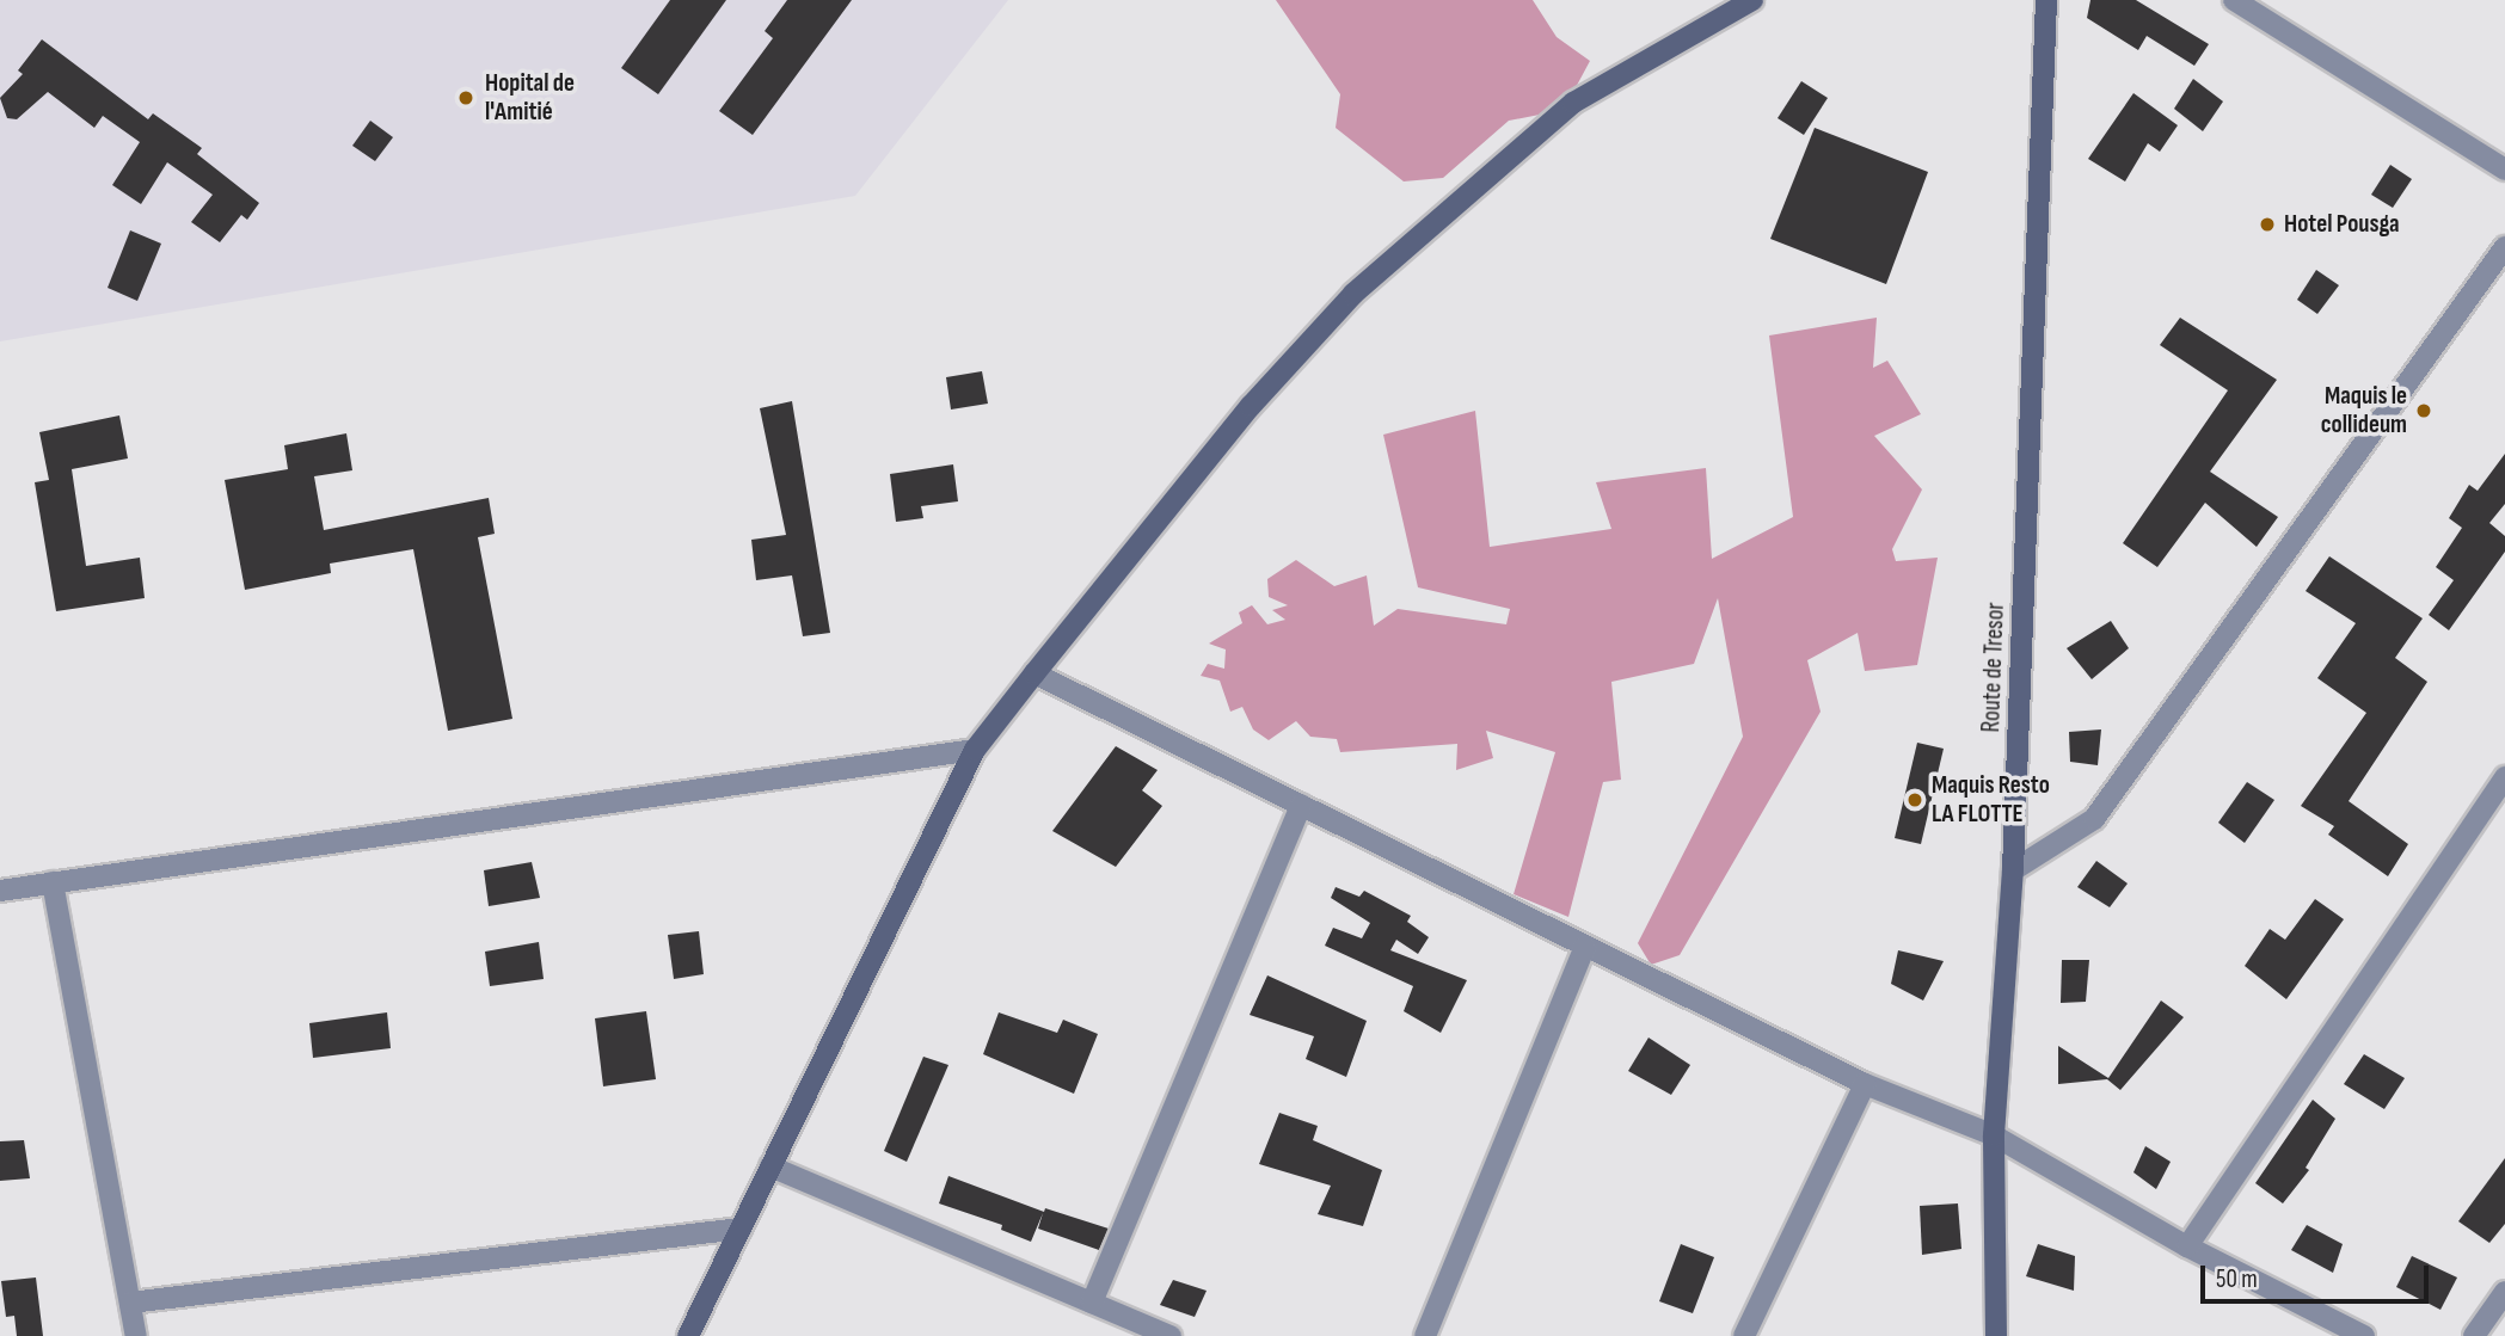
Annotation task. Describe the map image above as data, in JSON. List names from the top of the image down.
{
  "streets": {
    "street": ["Route de Tresor"]
  },
  "places": [
    "Hopital de l'Amitié",
    "Hotel Pousga",
    "Maquis le collideum",
    "Maquis Resto LA FLOTTE"
  ],
  "scale_bar": "50 m"
}
